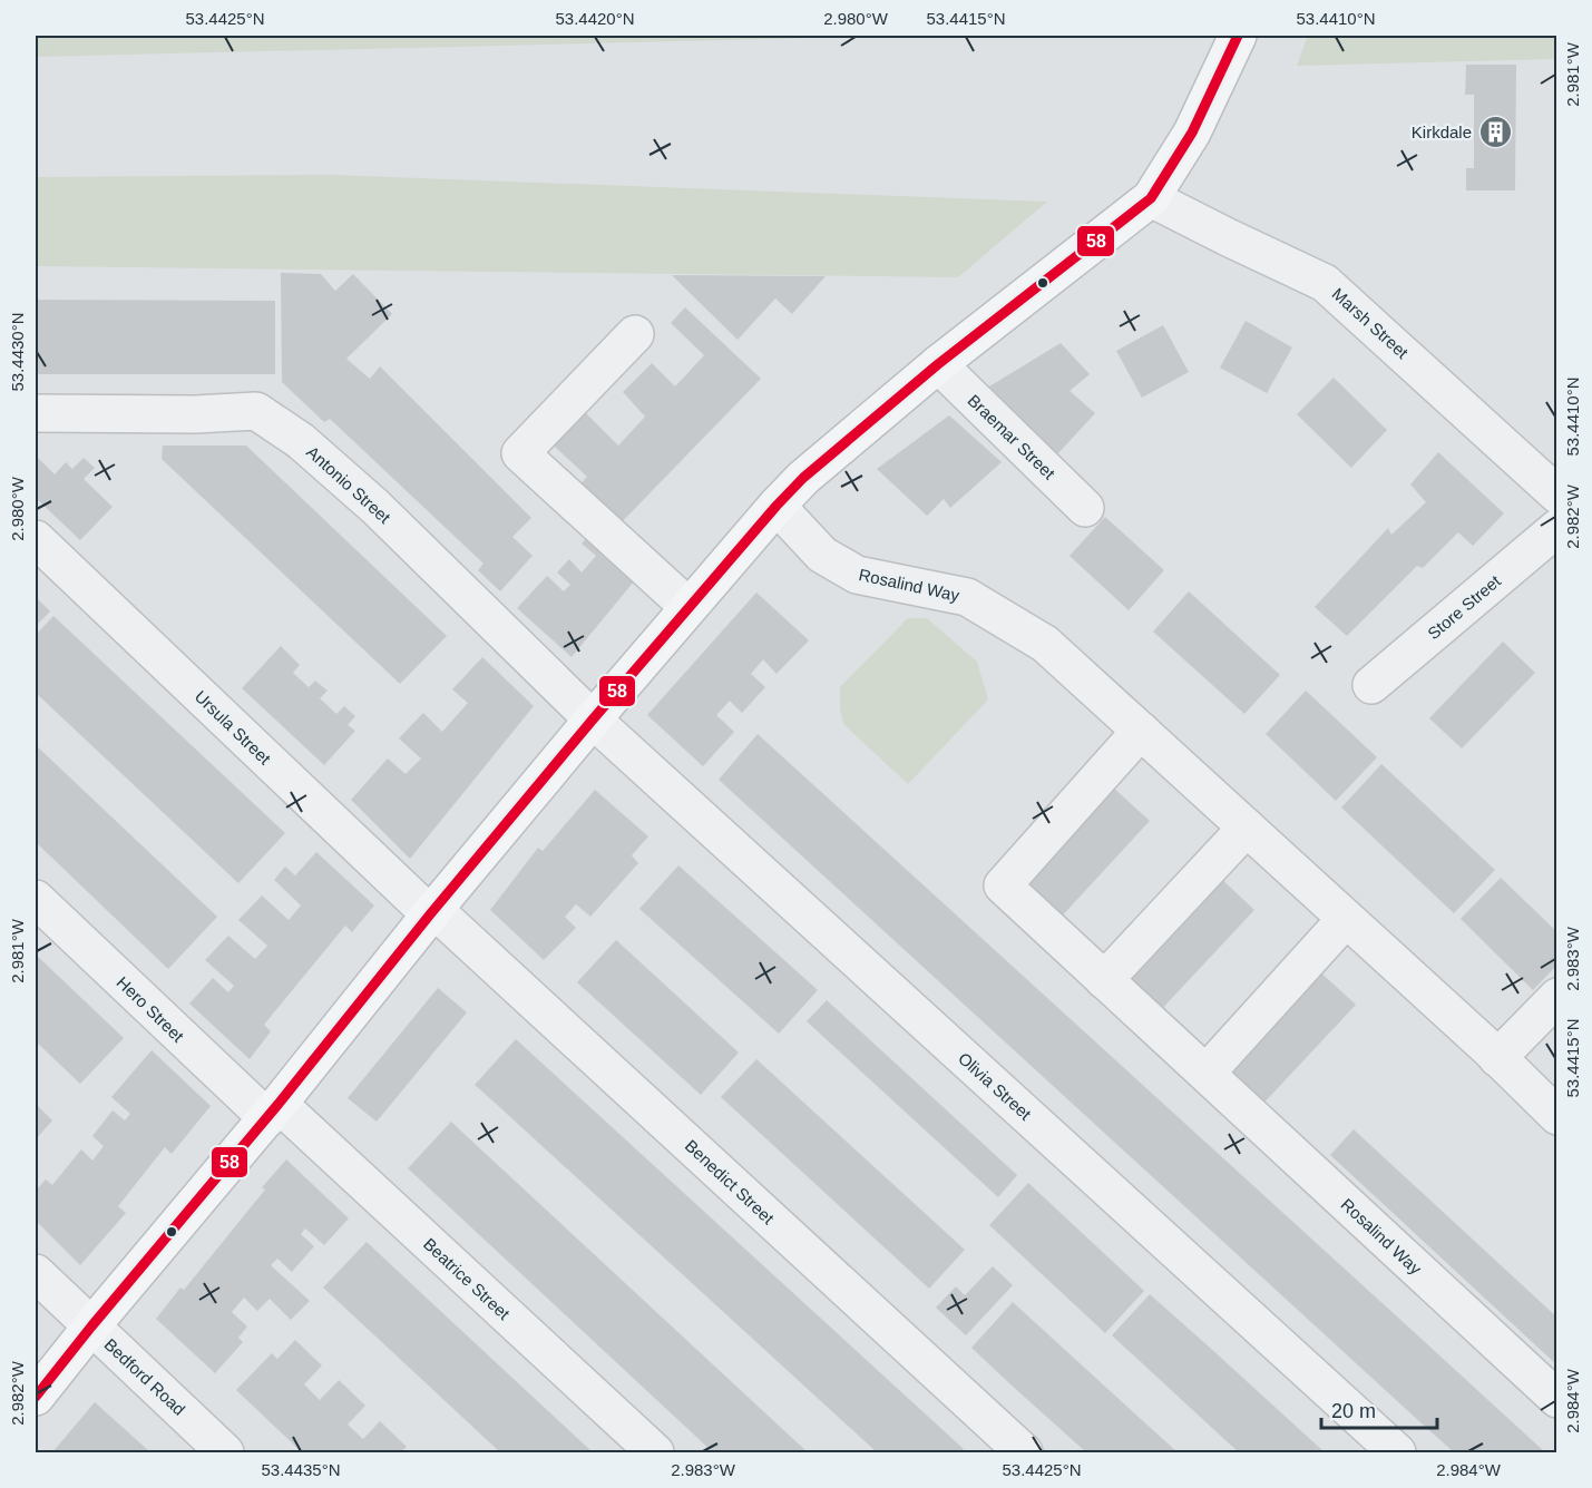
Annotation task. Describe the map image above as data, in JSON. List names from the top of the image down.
{
  "streets": {
    "street": [
      "Marsh Street",
      "Braemar Street",
      "Antonio Street",
      "Rosalind Way",
      "Store Street",
      "Ursula Street",
      "Hero Street",
      "Olivia Street",
      "Benedict Street",
      "Beatrice Street",
      "Bedford Road"
    ]
  },
  "crossings": [
    ["Antonio Street", "Olivia Street"],
    ["Ursula Street", "Benedict Street"],
    ["Hero Street", "Beatrice Street"]
  ],
  "places": {
    "building": ["Kirkdale"]
  },
  "lines": ["transit line 58"],
  "scale_bar": "20 m",
  "coordinates": [
    "53.4425°N",
    "53.4420°N",
    "2.980°W",
    "53.4415°N",
    "53.4410°N",
    "2.981°W",
    "53.4430°N",
    "2.982°W",
    "2.983°W",
    "2.984°W",
    "53.4435°N"
  ]
}
